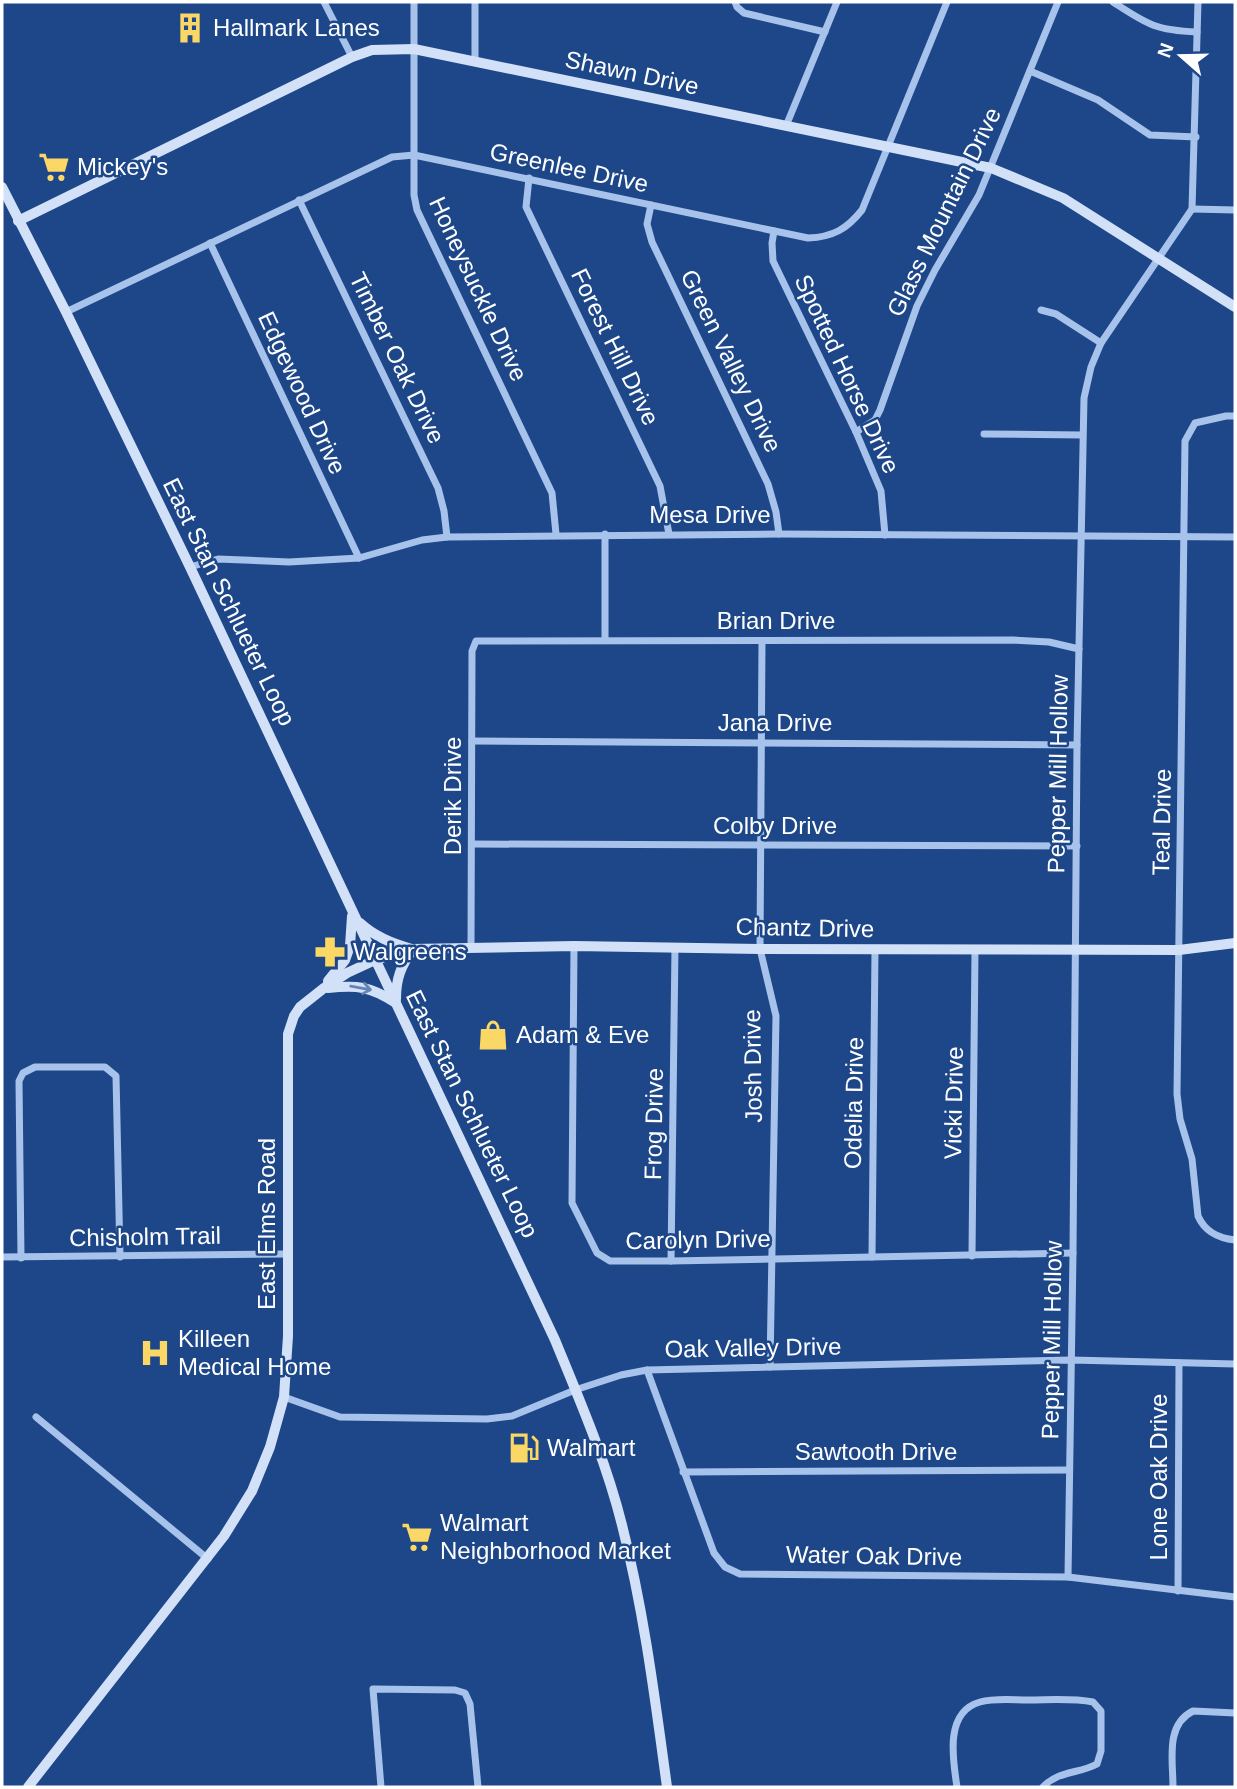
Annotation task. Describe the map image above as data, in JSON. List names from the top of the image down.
{
  "streets": {
    "main road": [
      "Shawn Drive",
      "East Stan Schlueter Loop",
      "Chantz Drive",
      "East Elms Road"
    ],
    "street": [
      "Greenlee Drive",
      "Glass Mountain Drive",
      "Honeysuckle Drive",
      "Forest Hill Drive",
      "Timber Oak Drive",
      "Green Valley Drive",
      "Spotted Horse Drive",
      "Edgewood Drive",
      "Mesa Drive",
      "Brian Drive",
      "Jana Drive",
      "Pepper Mill Hollow",
      "Derik Drive",
      "Teal Drive",
      "Colby Drive",
      "Josh Drive",
      "Odelia Drive",
      "Vicki Drive",
      "Frog Drive",
      "Chisholm Trail",
      "Carolyn Drive",
      "Oak Valley Drive",
      "Sawtooth Drive",
      "Lone Oak Drive",
      "Water Oak Drive"
    ]
  },
  "crossings": [
    ["Shawn Drive", "Greenlee Drive"],
    ["Shawn Drive", "Glass Mountain Drive"],
    ["Shawn Drive", "Honeysuckle Drive"],
    ["Shawn Drive", "East Stan Schlueter Loop"],
    ["Shawn Drive", "Pepper Mill Hollow"],
    ["Greenlee Drive", "Honeysuckle Drive"],
    ["Greenlee Drive", "Forest Hill Drive"],
    ["Greenlee Drive", "Timber Oak Drive"],
    ["Greenlee Drive", "Green Valley Drive"],
    ["Greenlee Drive", "Spotted Horse Drive"],
    ["Greenlee Drive", "Edgewood Drive"],
    ["Greenlee Drive", "East Stan Schlueter Loop"],
    ["Glass Mountain Drive", "Spotted Horse Drive"],
    ["Honeysuckle Drive", "Mesa Drive"],
    ["Forest Hill Drive", "Mesa Drive"],
    ["Timber Oak Drive", "Mesa Drive"],
    ["Green Valley Drive", "Mesa Drive"],
    ["Spotted Horse Drive", "Mesa Drive"],
    ["Edgewood Drive", "Mesa Drive"],
    ["Mesa Drive", "East Stan Schlueter Loop"],
    ["Mesa Drive", "Pepper Mill Hollow"],
    ["Mesa Drive", "Teal Drive"],
    ["East Stan Schlueter Loop", "Chantz Drive"],
    ["East Stan Schlueter Loop", "East Elms Road"],
    ["East Stan Schlueter Loop", "Oak Valley Drive"],
    ["Brian Drive", "Pepper Mill Hollow"],
    ["Brian Drive", "Derik Drive"],
    ["Brian Drive", "Josh Drive"],
    ["Jana Drive", "Pepper Mill Hollow"],
    ["Jana Drive", "Derik Drive"],
    ["Jana Drive", "Josh Drive"],
    ["Pepper Mill Hollow", "Colby Drive"],
    ["Pepper Mill Hollow", "Chantz Drive"],
    ["Pepper Mill Hollow", "Carolyn Drive"],
    ["Pepper Mill Hollow", "Oak Valley Drive"],
    ["Pepper Mill Hollow", "Sawtooth Drive"],
    ["Pepper Mill Hollow", "Water Oak Drive"],
    ["Derik Drive", "Colby Drive"],
    ["Derik Drive", "Chantz Drive"],
    ["Teal Drive", "Chantz Drive"],
    ["Colby Drive", "Josh Drive"],
    ["Chantz Drive", "Josh Drive"],
    ["Chantz Drive", "Odelia Drive"],
    ["Chantz Drive", "Vicki Drive"],
    ["Chantz Drive", "Frog Drive"],
    ["Chantz Drive", "East Elms Road"],
    ["Chantz Drive", "Carolyn Drive"],
    ["Josh Drive", "Carolyn Drive"],
    ["Josh Drive", "Oak Valley Drive"],
    ["Odelia Drive", "Carolyn Drive"],
    ["Vicki Drive", "Carolyn Drive"],
    ["Frog Drive", "Carolyn Drive"],
    ["East Elms Road", "Chisholm Trail"],
    ["East Elms Road", "Oak Valley Drive"],
    ["Oak Valley Drive", "Lone Oak Drive"],
    ["Oak Valley Drive", "Water Oak Drive"],
    ["Sawtooth Drive", "Water Oak Drive"],
    ["Lone Oak Drive", "Water Oak Drive"]
  ],
  "places": {
    "building": ["Hallmark Lanes"],
    "supermarket": ["Mickey's", "Walmart Neighborhood Market"],
    "pharmacy": ["Walgreens"],
    "shop": ["Adam & Eve"],
    "hospital": ["Killeen Medical Home"],
    "fuel station": ["Walmart"]
  },
  "north": "left"
}
